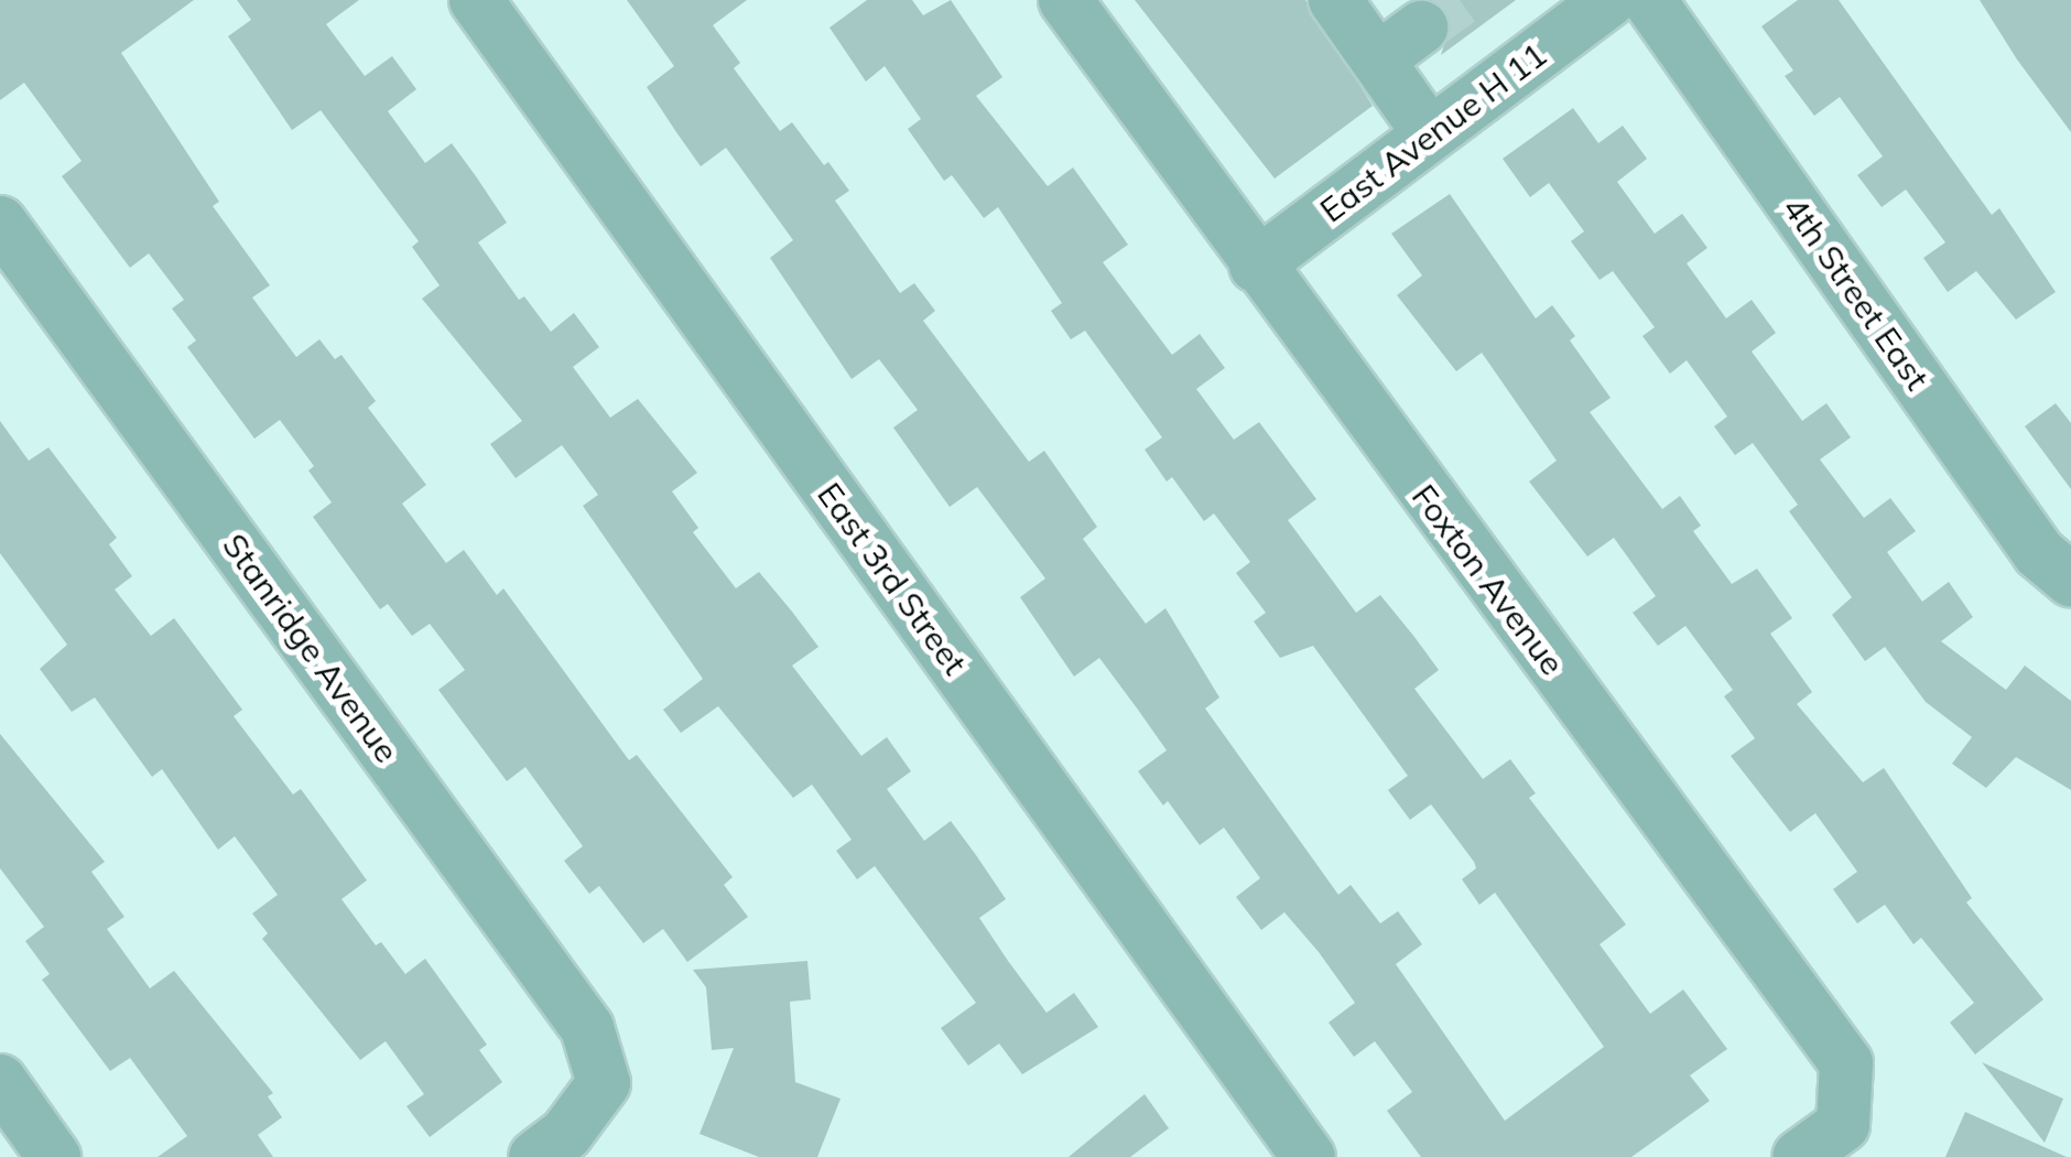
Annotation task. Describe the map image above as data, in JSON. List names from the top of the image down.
{
  "streets": {
    "street": [
      "East Avenue H 11",
      "4th Street East",
      "East 3rd Street",
      "Foxton Avenue",
      "Stanridge Avenue"
    ]
  },
  "crossings": [
    ["East Avenue H 11", "Foxton Avenue"]
  ]
}
